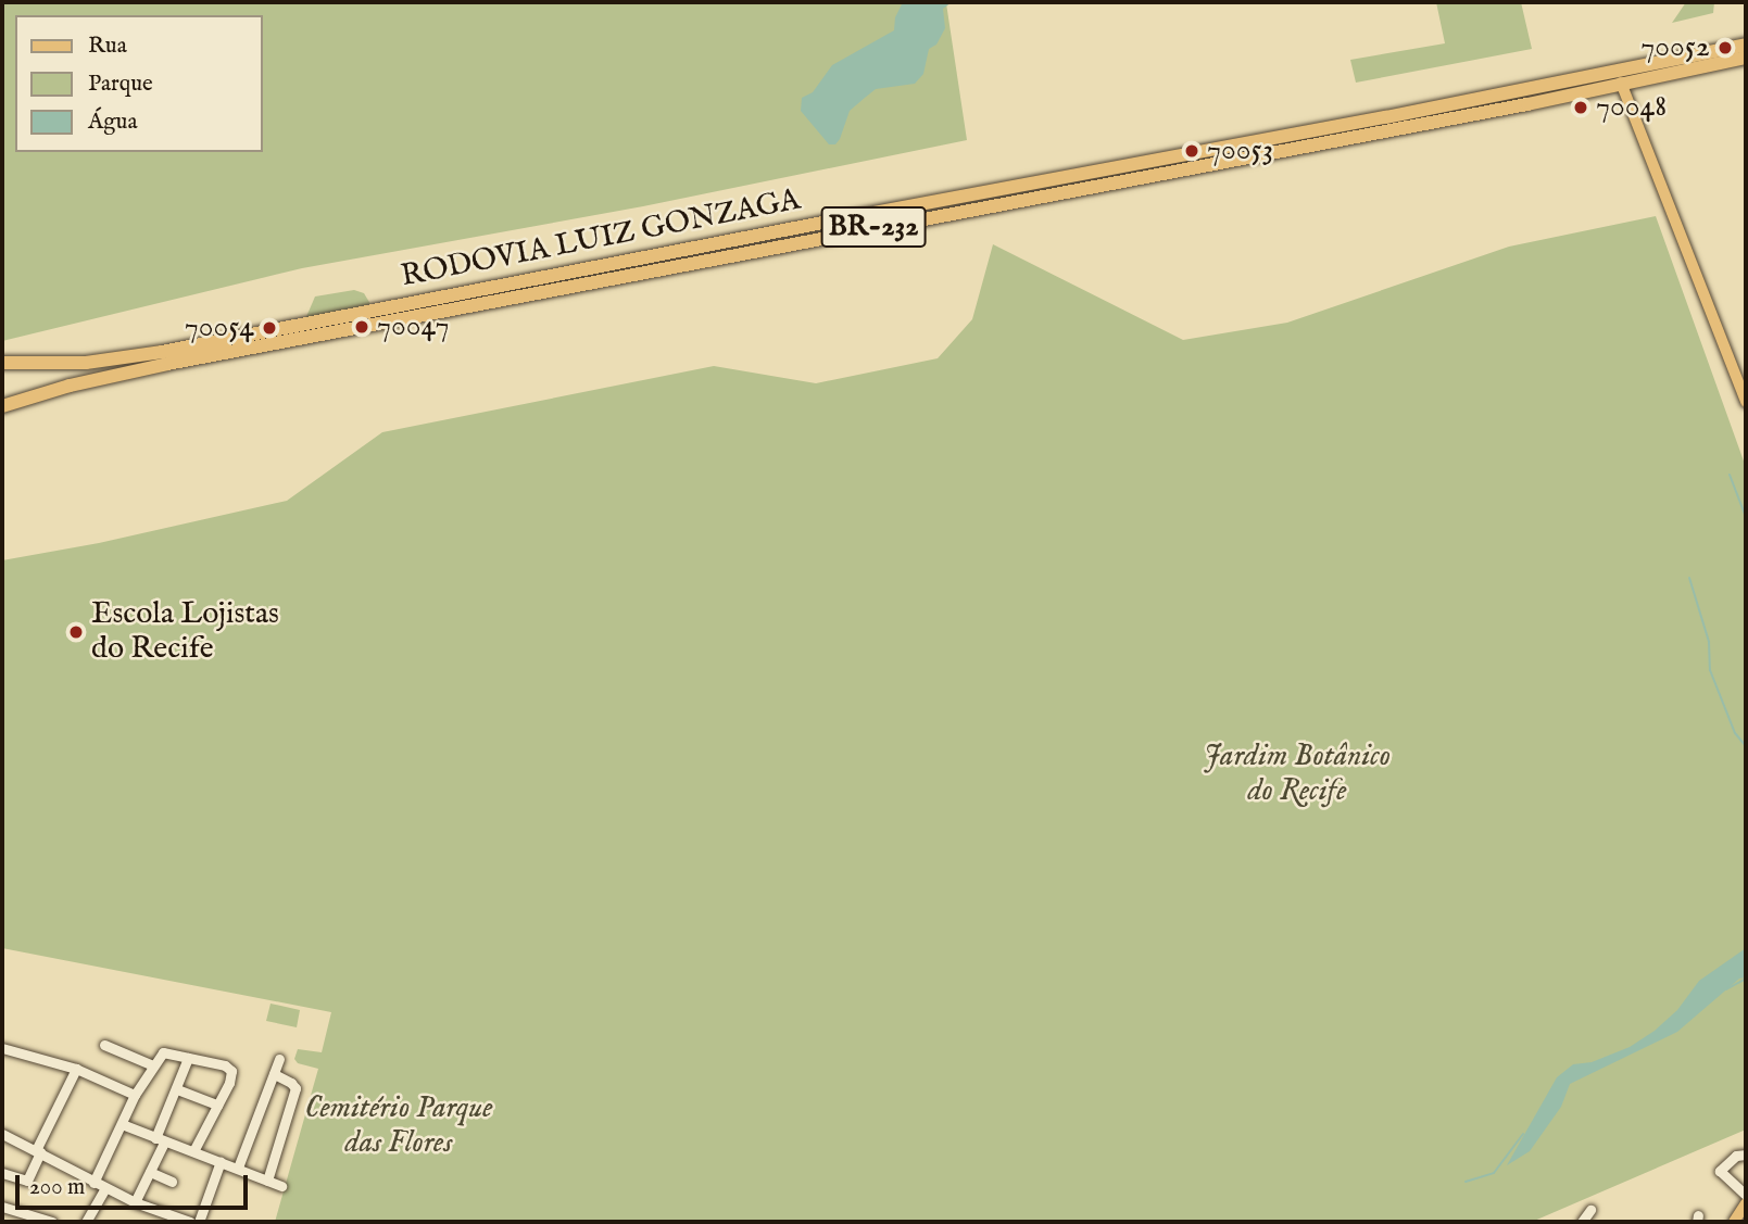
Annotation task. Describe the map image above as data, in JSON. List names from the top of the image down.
{
  "streets": {
    "highway": ["BR-232", "RODOVIA LUIZ GONZAGA"]
  },
  "parks": ["Jardim Botânico do Recife", "Cemitério Parque das Flores"],
  "places": [
    "70052",
    "70048",
    "70053",
    "70047",
    "70054",
    "Escola Lojistas do Recife"
  ],
  "legend": ["Rua", "Parque", "Água"],
  "scale_bar": "200 m"
}
